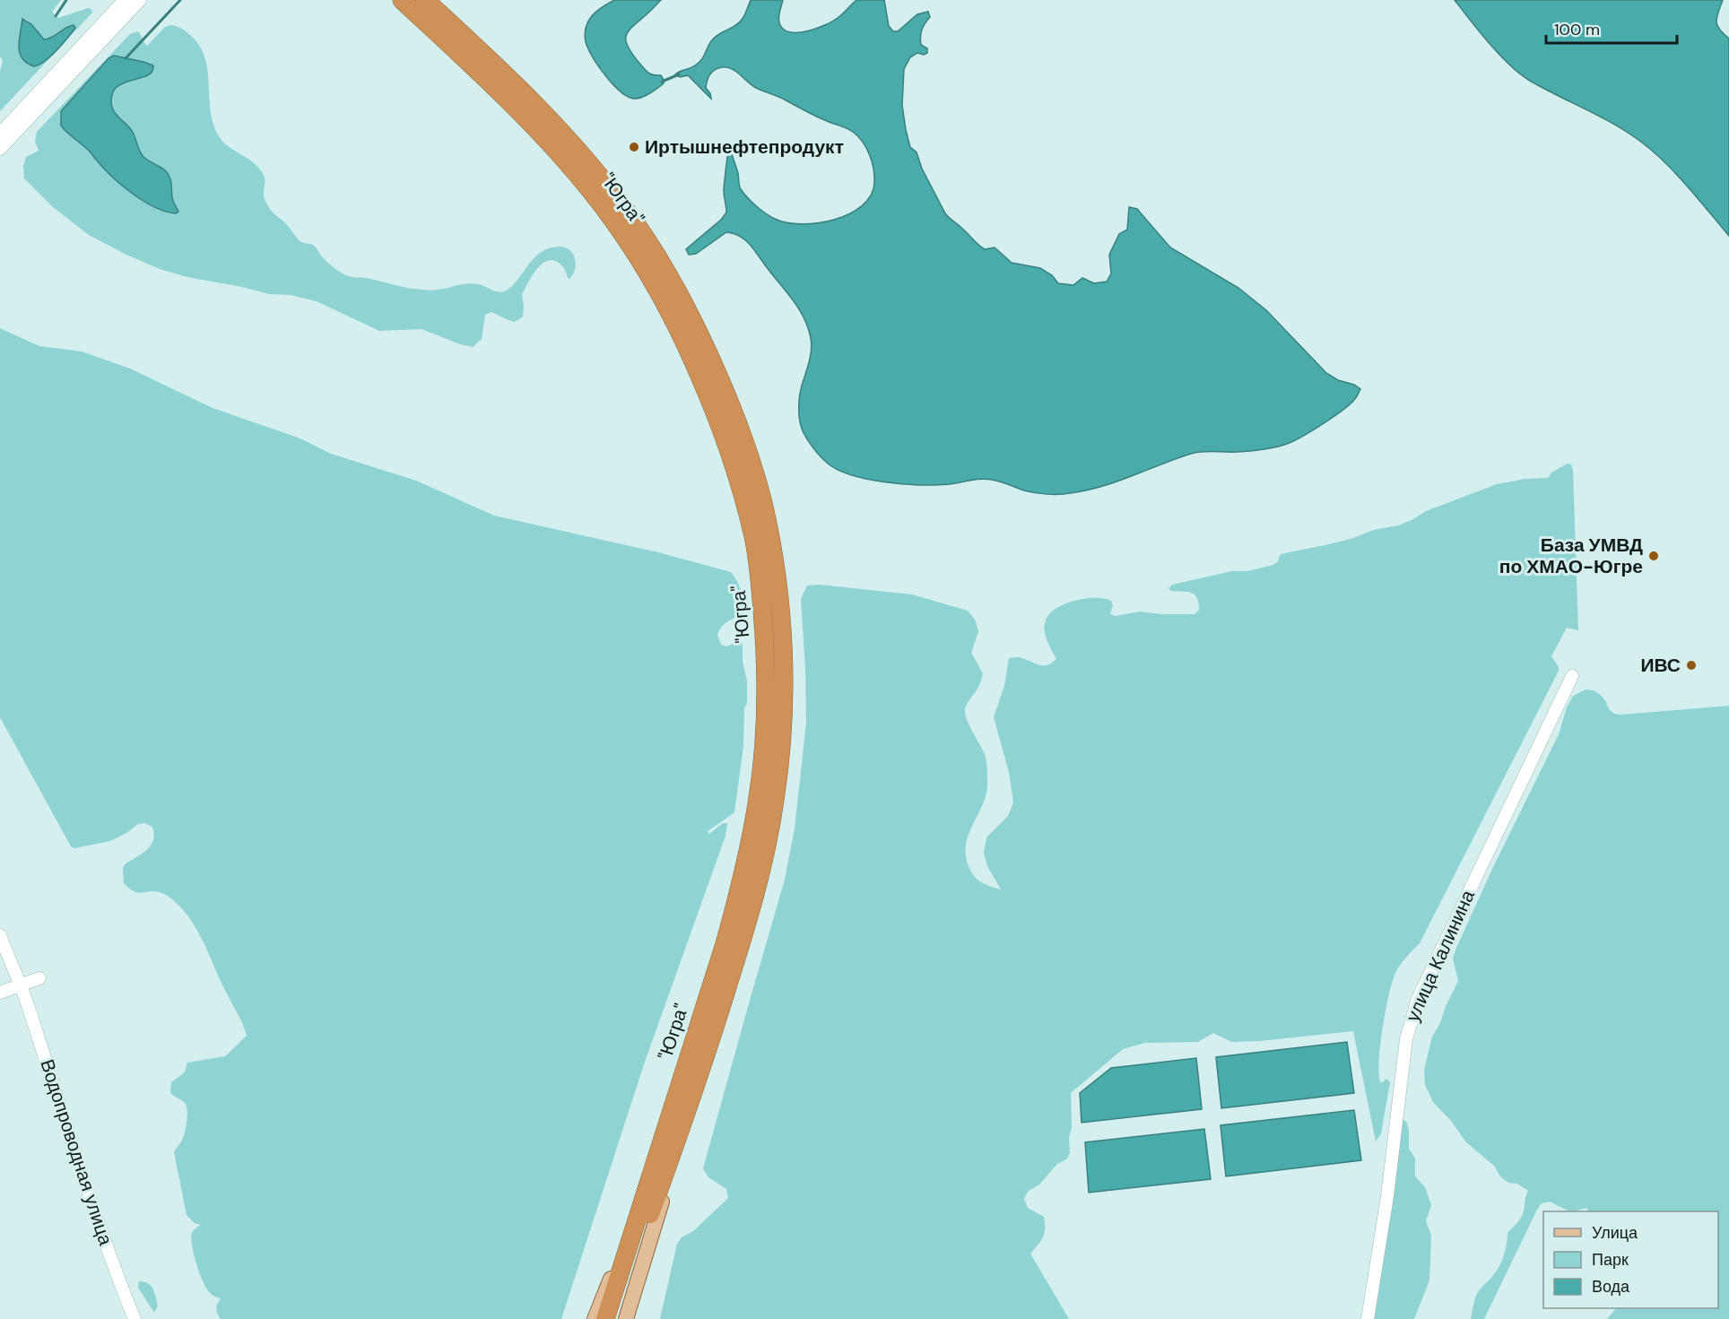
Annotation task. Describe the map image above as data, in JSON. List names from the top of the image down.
{
  "streets": {
    "highway": ["\"Югра\""],
    "street": ["улица Калинина", "Водопроводная улица"]
  },
  "places": ["Иртышнефтепродукт", "База УМВД по ХМАО-Югре", "ИВС"],
  "legend": ["Улица", "Парк", "Вода"],
  "scale_bar": "100 m"
}
